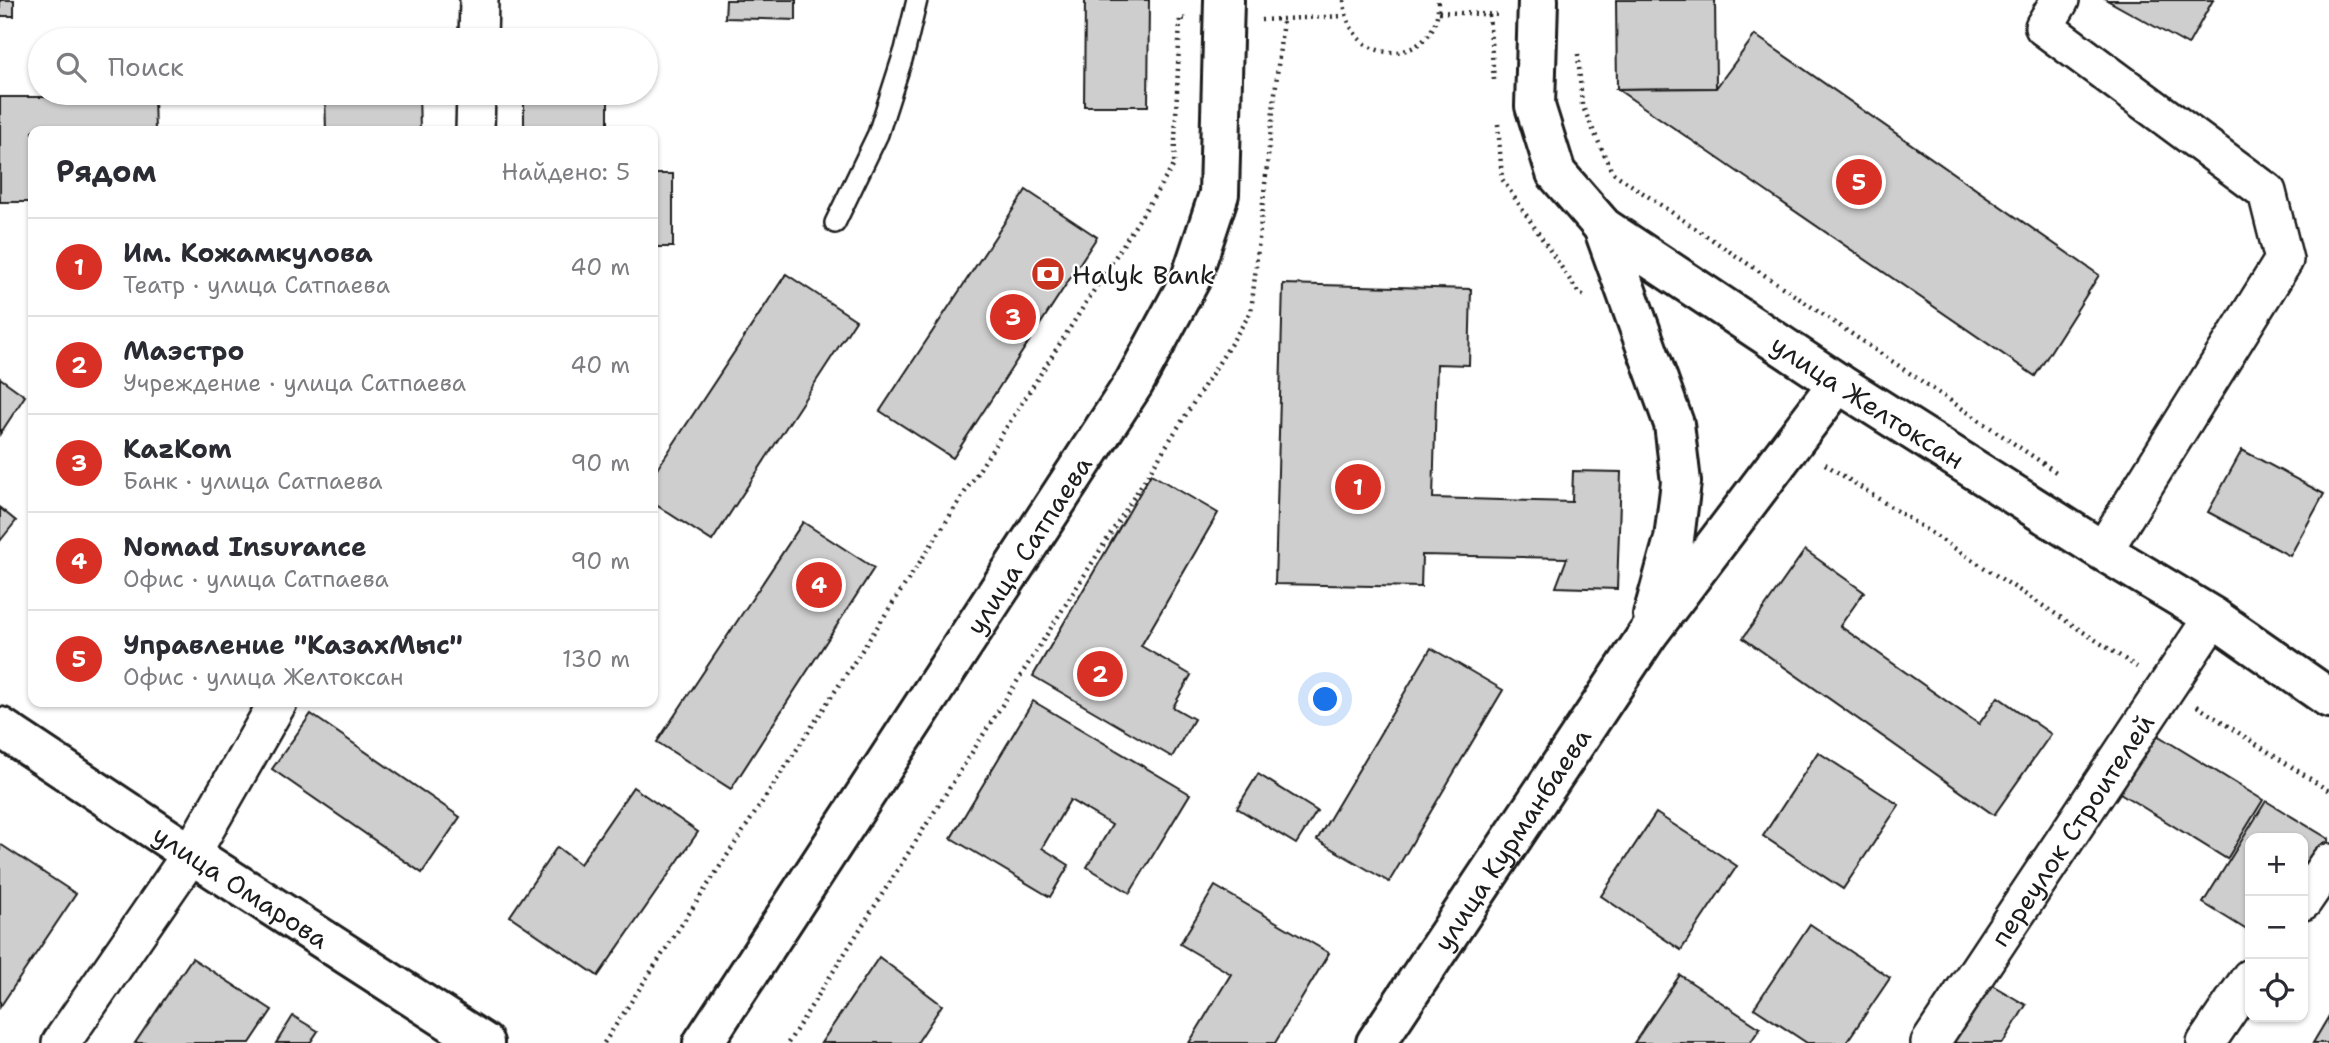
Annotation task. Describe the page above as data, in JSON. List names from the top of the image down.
{
  "streets": {
    "main road": [
      "улица Желтоксан",
      "улица Сатпаева",
      "улица Курманбаева",
      "улица Омарова"
    ],
    "street": ["переулок Строителей"]
  },
  "crossings": [
    ["улица Желтоксан", "переулок Строителей"]
  ],
  "places": {
    "bank": ["Halyk Bank"]
  },
  "page": {
    "search": "Поиск",
    "heading": ["Рядом", "Найдено: 5"],
    "pins": [
      "5",
      "3",
      "1",
      "4",
      "2"
    ],
    "list": [
      {
        "mark": "1",
        "name": "Им. Кожамкулова",
        "note": "Театр · улица Сатпаева",
        "value": "40 m"
      },
      {
        "mark": "2",
        "name": "Маэстро",
        "note": "Учреждение · улица Сатпаева",
        "value": "40 m"
      },
      {
        "mark": "3",
        "name": "KazKom",
        "note": "Банк · улица Сатпаева",
        "value": "90 m"
      },
      {
        "mark": "4",
        "name": "Nomad Insurance",
        "note": "Офис · улица Сатпаева",
        "value": "90 m"
      },
      {
        "mark": "5",
        "name": "Управление \"КазахМыс\"",
        "note": "Офис · улица Желтоксан",
        "value": "130 m"
      }
    ],
    "map_buttons": ["+", "−"]
  }
}
